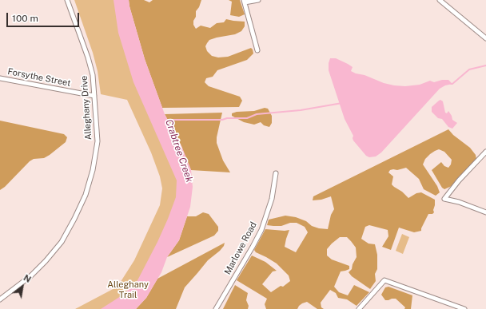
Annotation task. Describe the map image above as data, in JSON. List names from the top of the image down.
{
  "streets": {
    "street": ["Forsythe Street", "Alleghany Drive", "Marlowe Road"]
  },
  "crossings": [
    ["Forsythe Street", "Alleghany Drive"]
  ],
  "water": ["Crabtree Creek"],
  "parks": ["Alleghany Trail"],
  "scale_bar": "100 m",
  "north": "top right"
}
